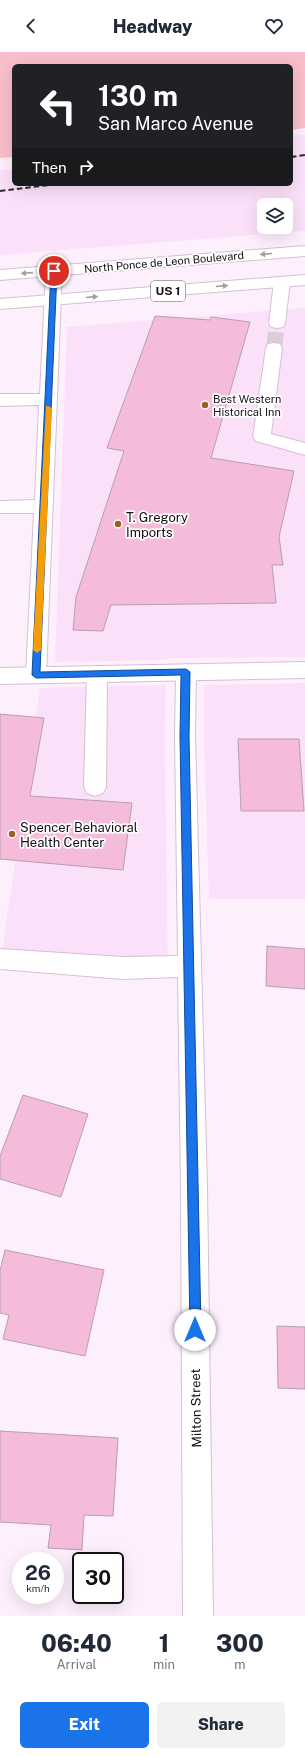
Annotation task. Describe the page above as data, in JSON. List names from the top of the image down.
{
  "streets": {
    "main road": ["North Ponce de Leon Boulevard", "US 1", "Milton Street"]
  },
  "places": ["Best Western Historical Inn", "T. Gregory Imports", "Spencer Behavioral Health Center"],
  "page": {
    "header": "Headway",
    "turn": ["130 m", "San Marco Avenue"],
    "then": "Then",
    "speed": "26 km/h",
    "limit": "30",
    "eta": [
      "06:40",
      "Arrival",
      "1",
      "min",
      "300",
      "m"
    ],
    "buttons": ["Exit", "Share"]
  }
}
